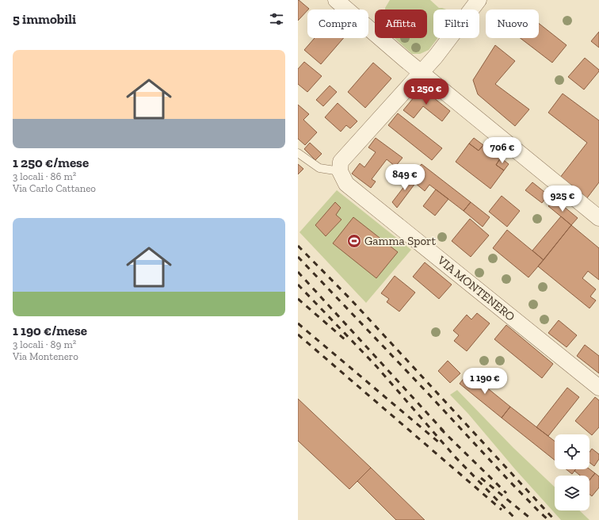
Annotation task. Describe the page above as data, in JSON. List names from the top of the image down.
{
  "streets": {
    "street": ["VIA MONTENERO"]
  },
  "places": {
    "sports": ["Gamma Sport"]
  },
  "page": {
    "heading": "5 immobili",
    "chip": [
      "Compra",
      "Affitta",
      "Filtri",
      "Nuovo"
    ],
    "list": [
      {
        "name": "1 250 €/mese",
        "note": "3 locali · 86 m² · Via Carlo Cattaneo"
      },
      {
        "name": "1 190 €/mese",
        "note": "3 locali · 89 m² · Via Montenero"
      }
    ],
    "price": [
      "1 250 €",
      "706 €",
      "849 €",
      "925 €",
      "1 190 €"
    ]
  }
}
